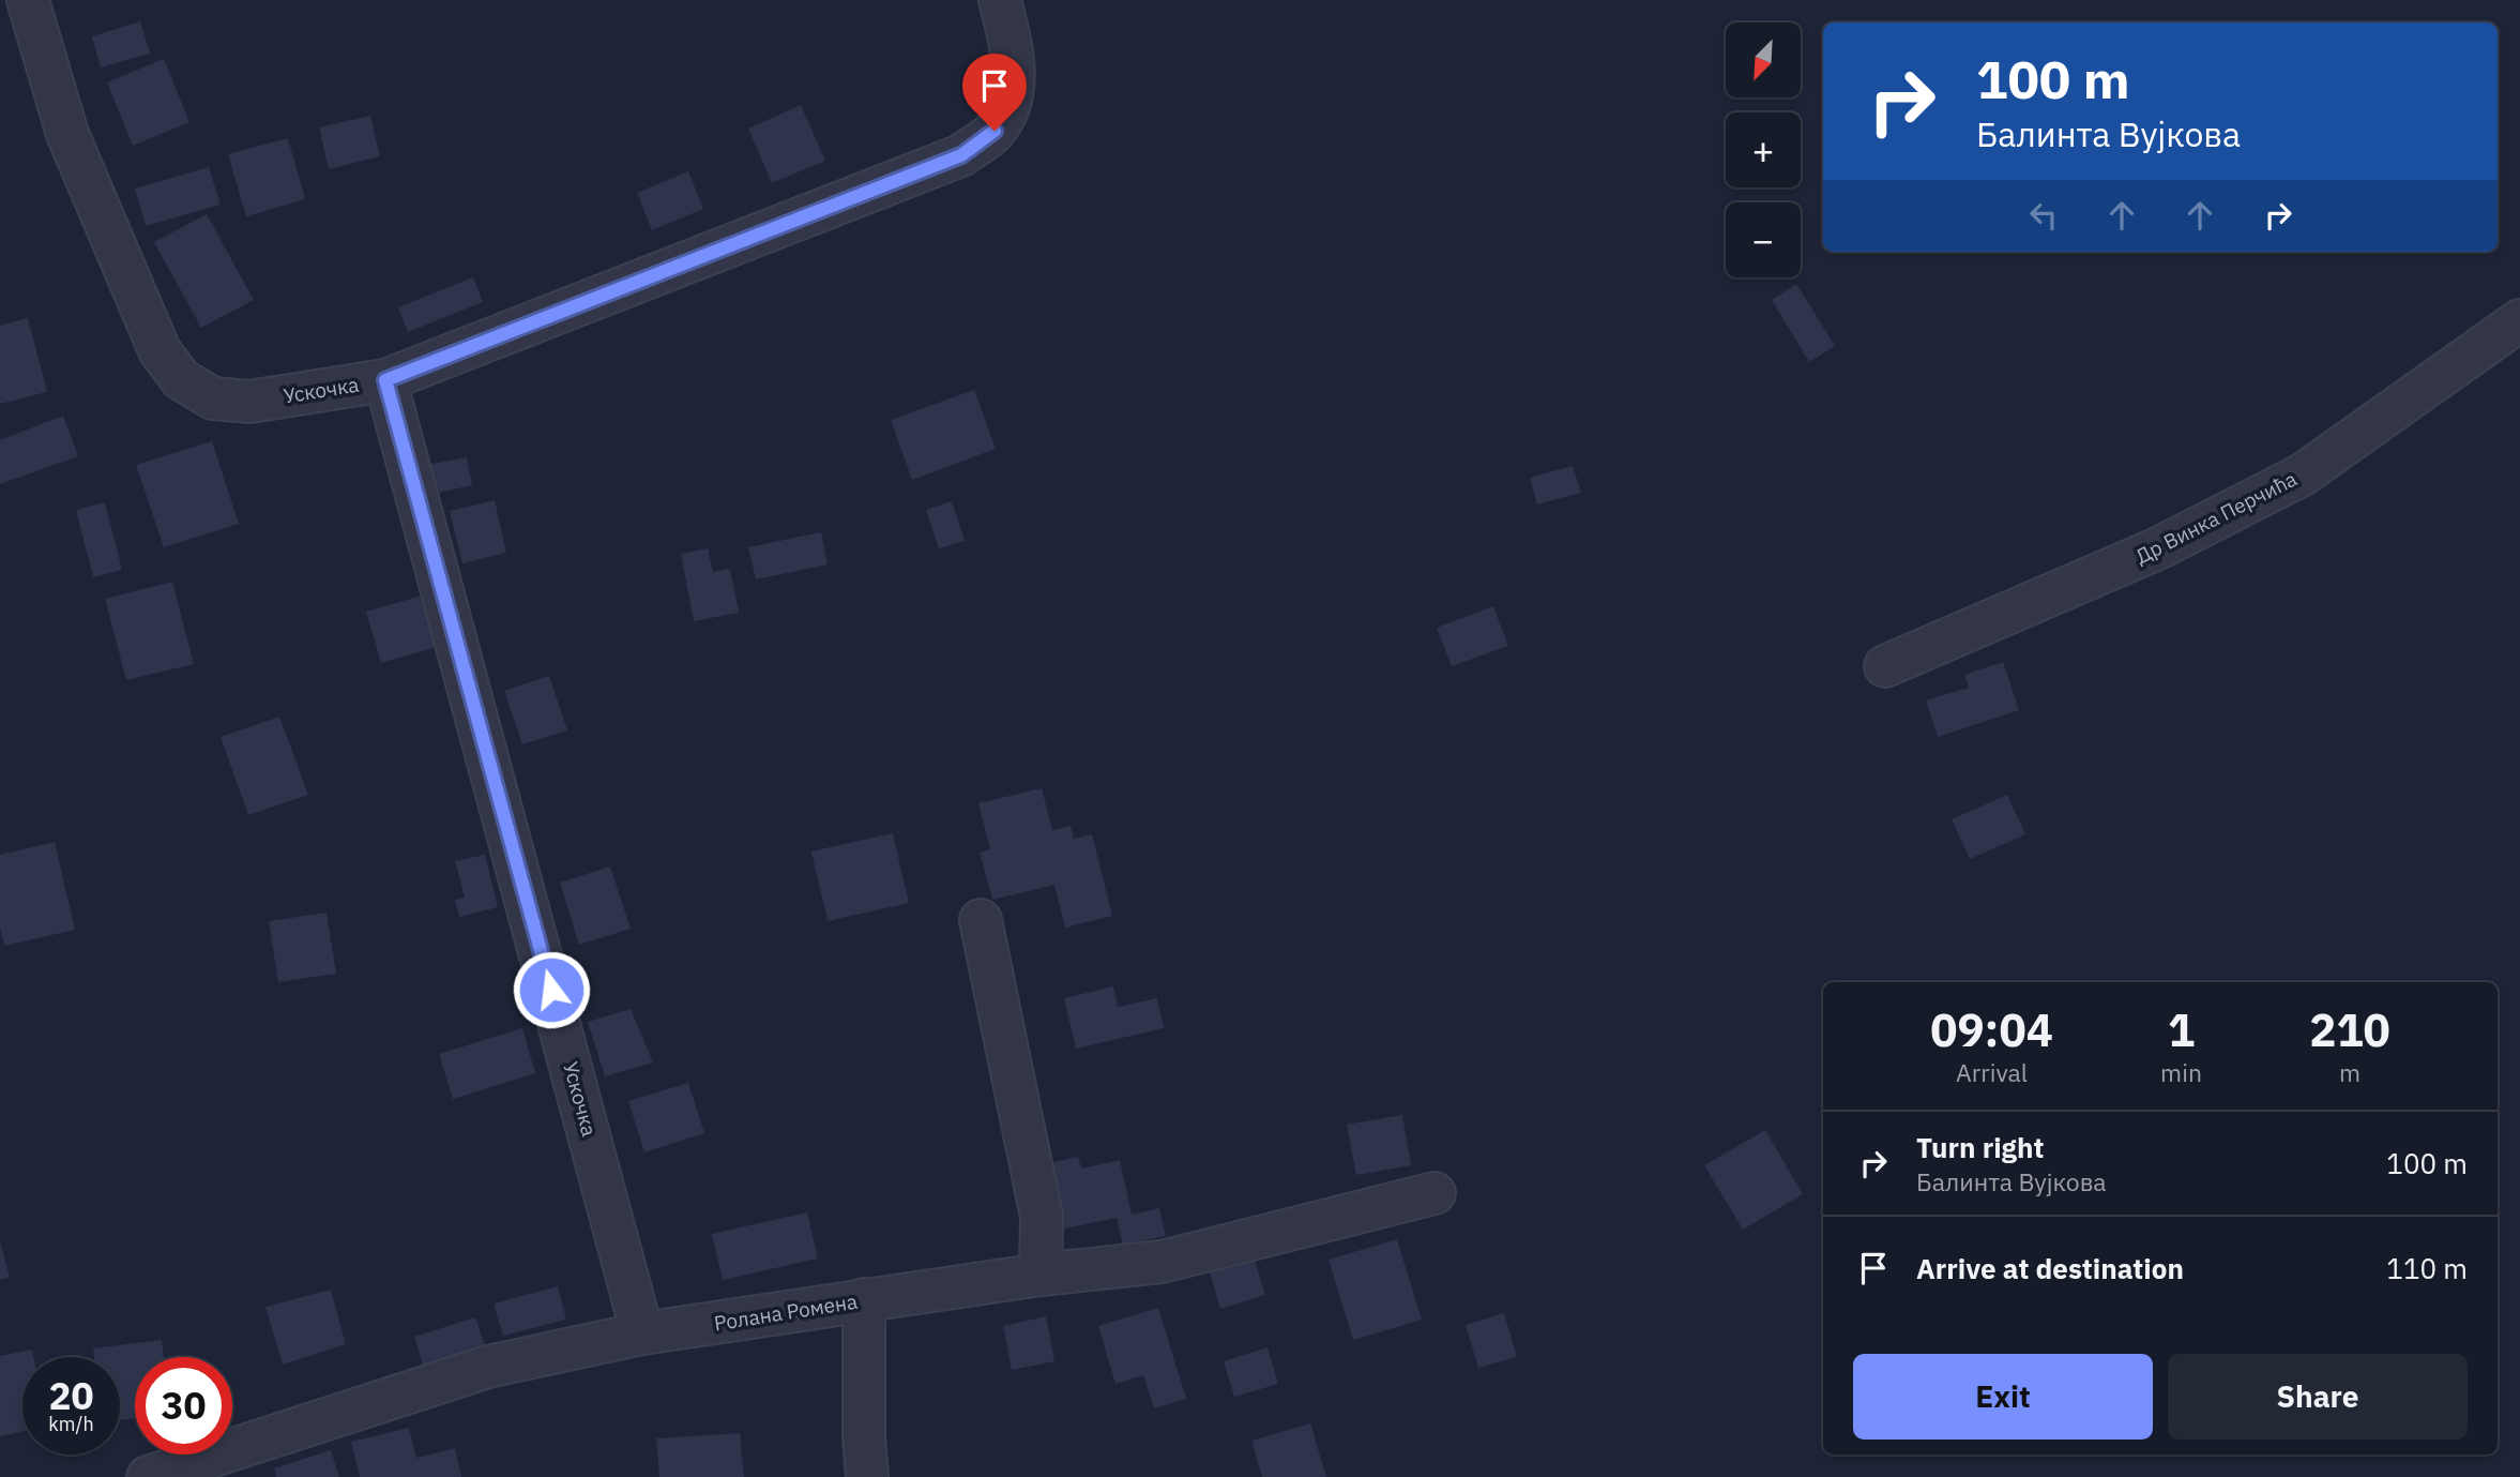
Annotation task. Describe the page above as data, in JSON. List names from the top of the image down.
{
  "streets": {
    "street": ["Ускочка", "Др Винка Перчића", "Ролана Ромена"]
  },
  "crossings": [
    ["Ускочка", "Ролана Ромена"]
  ],
  "north": "bottom left",
  "page": {
    "map_buttons": ["+", "−"],
    "turn": ["100 m", "Балинта Вујкова"],
    "eta": [
      "09:04",
      "Arrival",
      "1",
      "min",
      "210",
      "m"
    ],
    "list": [
      {
        "name": "Turn right",
        "note": "Балинта Вујкова",
        "value": "100 m"
      },
      {
        "name": "Arrive at destination",
        "value": "110 m"
      }
    ],
    "buttons": ["Exit", "Share"],
    "speed": "20 km/h",
    "limit": "30"
  }
}
